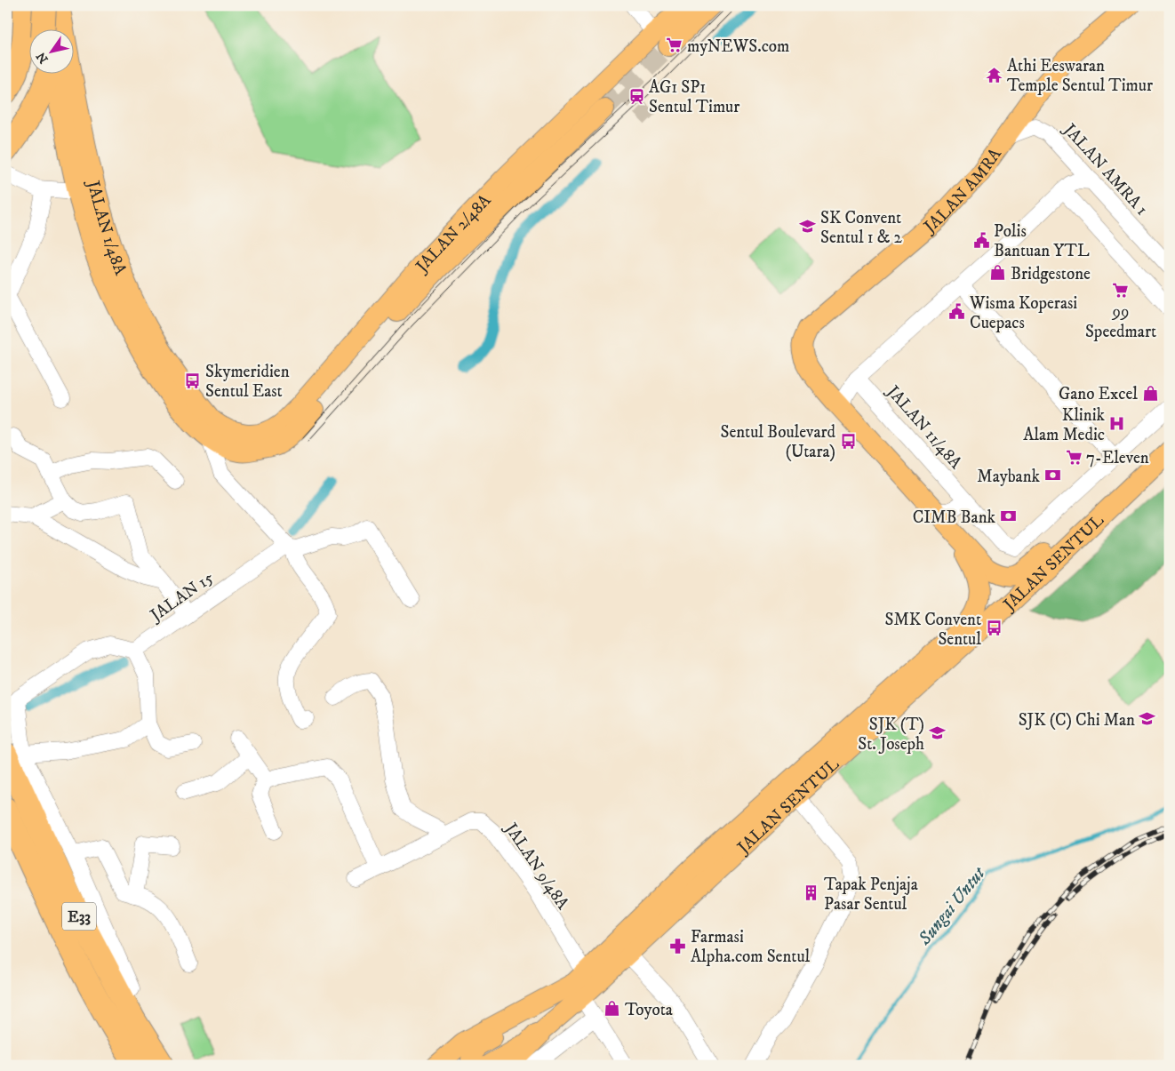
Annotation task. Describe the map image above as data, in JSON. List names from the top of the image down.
{
  "streets": {
    "highway": ["E33"],
    "main road": [
      "JALAN AMRA",
      "JALAN 1/48A",
      "JALAN 2/48A",
      "JALAN SENTUL"
    ],
    "street": [
      "JALAN AMRA 1",
      "JALAN 11/48A",
      "JALAN 15",
      "JALAN 9/48A"
    ]
  },
  "crossings": [
    ["JALAN AMRA 1", "JALAN AMRA"],
    ["JALAN AMRA", "JALAN SENTUL"],
    ["JALAN 1/48A", "JALAN 2/48A"],
    ["JALAN SENTUL", "JALAN 9/48A"]
  ],
  "water": ["Sungai Untut"],
  "places": {
    "supermarket": ["myNEWS.com", "99 Speedmart", "7-Eleven"],
    "temple": ["Athi Eeswaran Temple Sentul Timur"],
    "station": ["AG1 SP1 Sentul Timur"],
    "school or university": ["SK Convent Sentul 1 & 2", "SJK (C) Chi Man", "SJK (T) St. Joseph"],
    "public building": ["Polis Bantuan YTL", "Wisma Koperasi Cuepacs"],
    "shop": ["Bridgestone", "Gano Excel", "Toyota"],
    "bus stop": ["Skymeridien Sentul East", "Sentul Boulevard (Utara)", "SMK Convent Sentul"],
    "hospital": ["Klinik Alam Medic"],
    "bank": ["Maybank", "CIMB Bank"],
    "building": ["Tapak Penjaja Pasar Sentul"],
    "pharmacy": ["Farmasi Alpha.com Sentul"]
  },
  "north": "bottom left"
}
